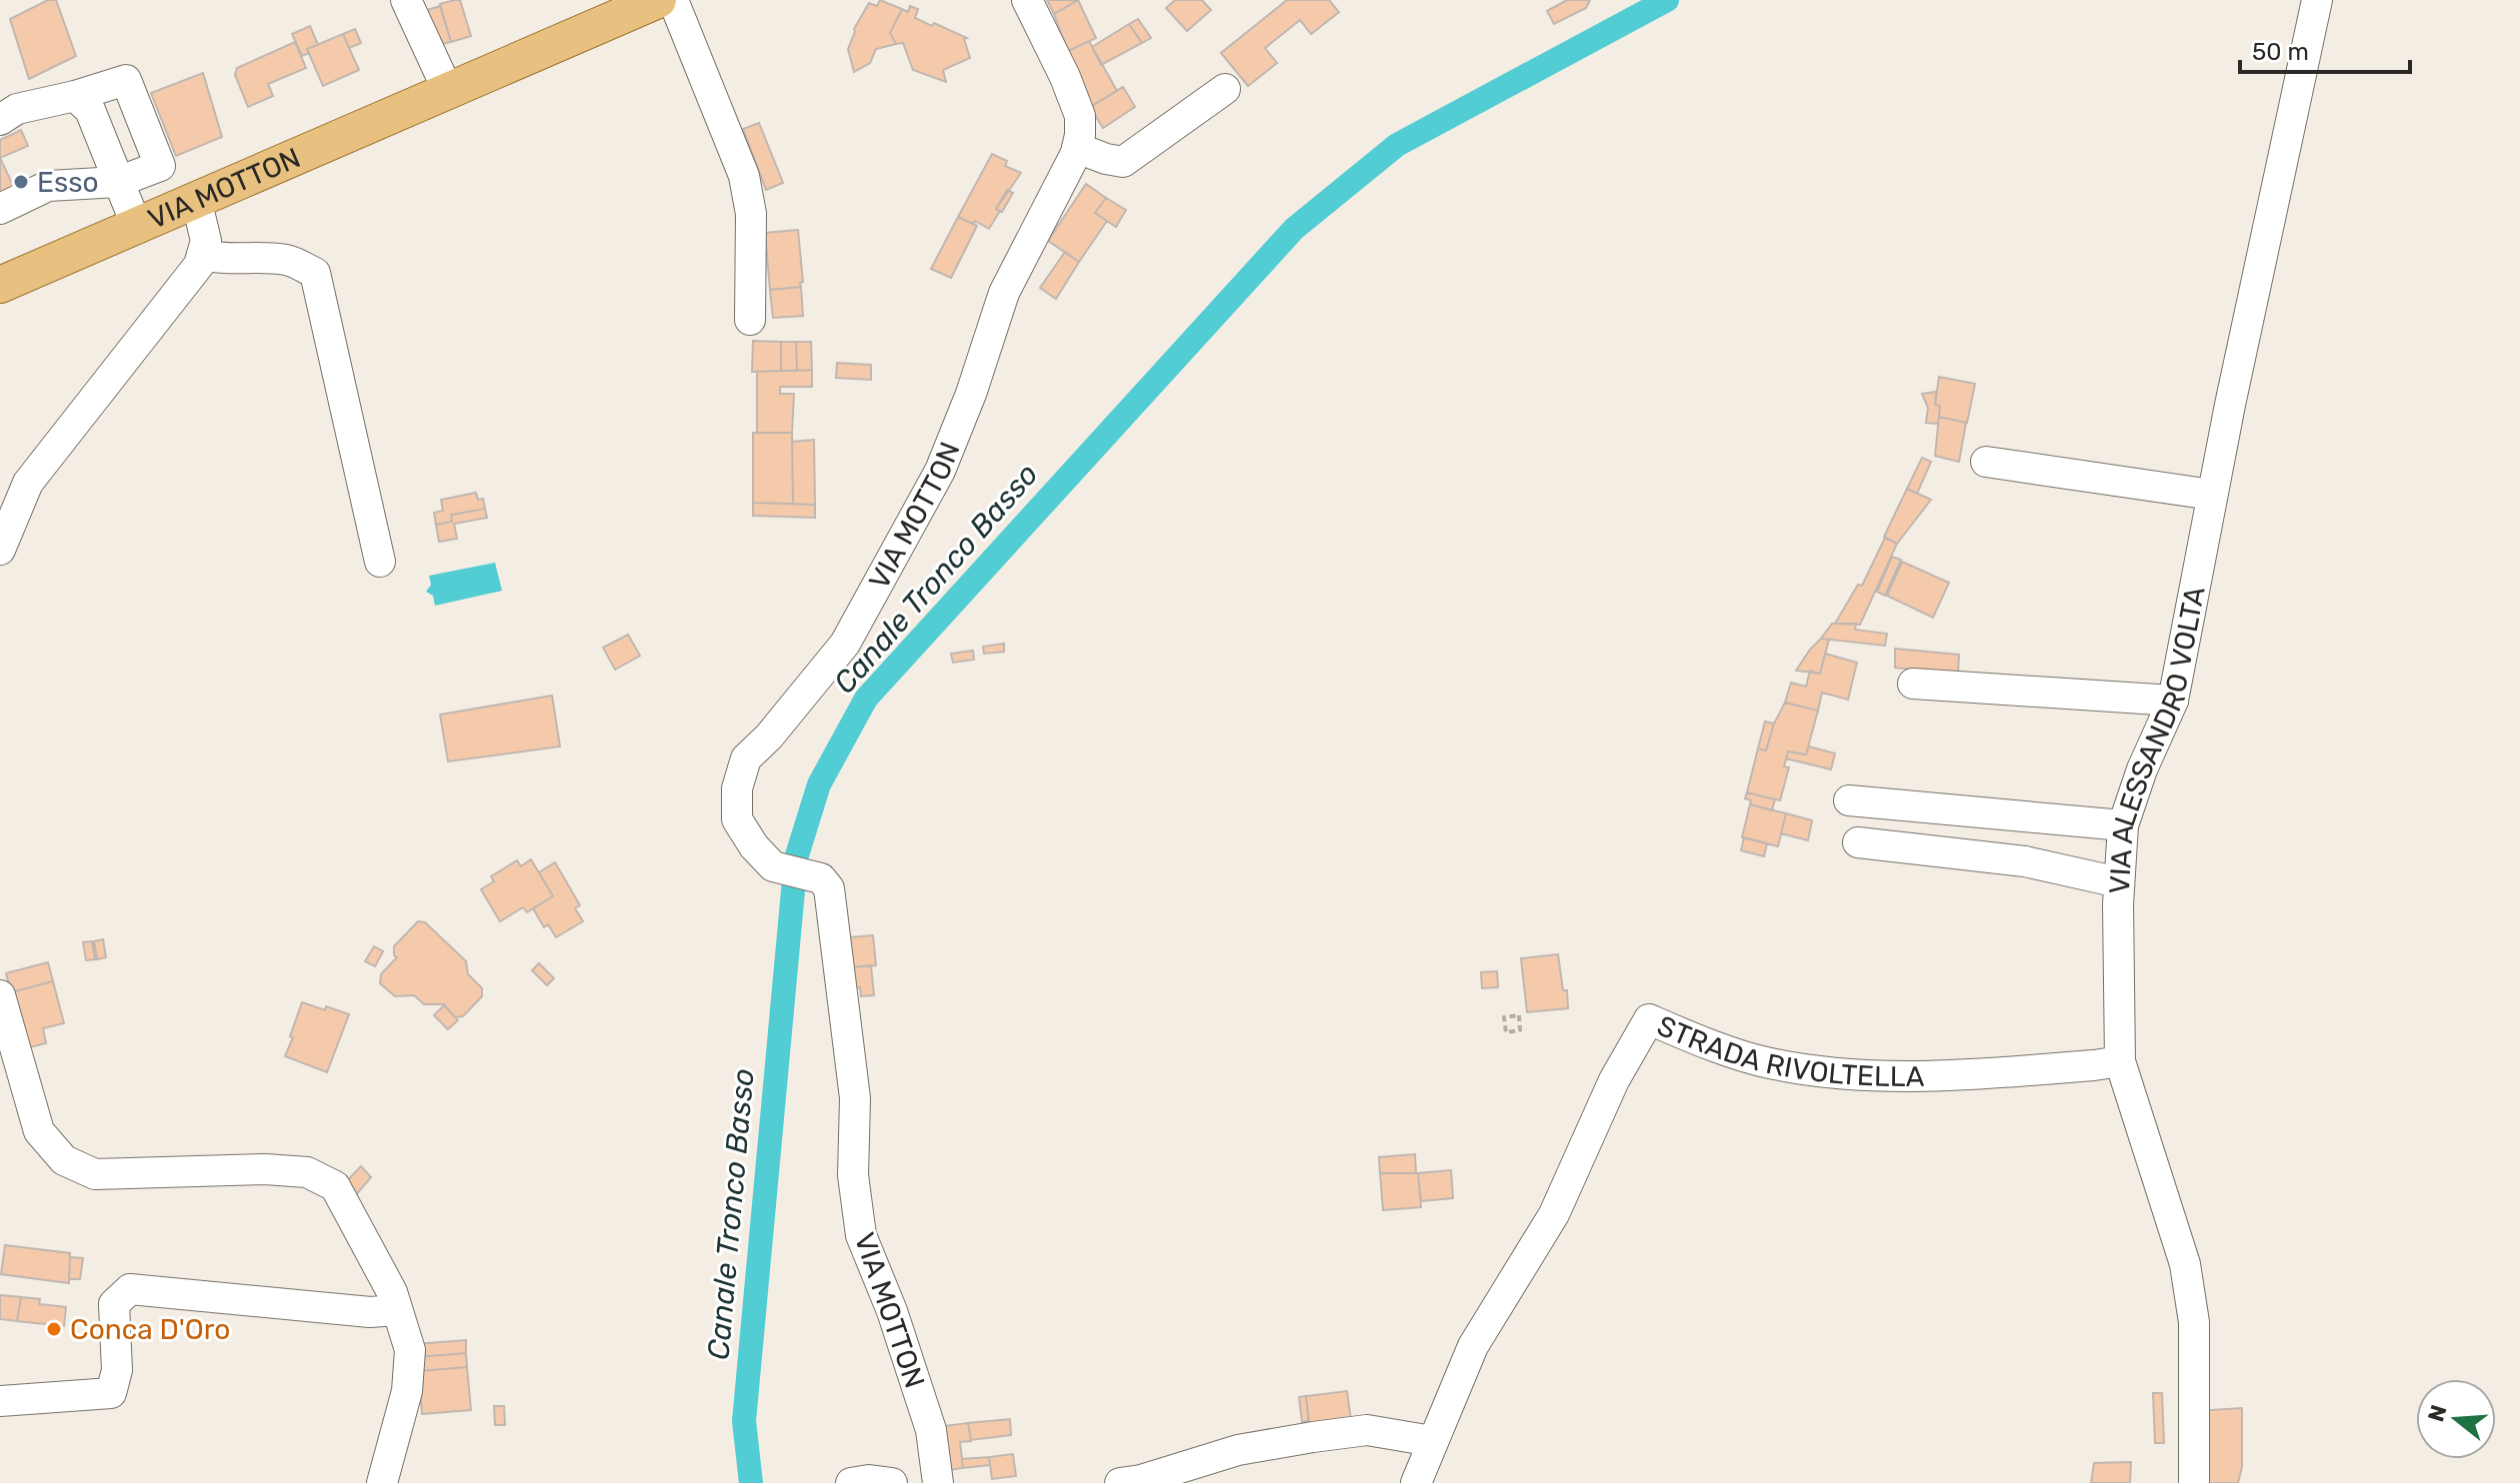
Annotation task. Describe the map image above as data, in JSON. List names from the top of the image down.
{
  "streets": {
    "main road": ["VIA MOTTON"],
    "street": ["VIA ALESSANDRO VOLTA", "STRADA RIVOLTELLA"]
  },
  "crossings": [
    ["VIA ALESSANDRO VOLTA", "STRADA RIVOLTELLA"]
  ],
  "water": ["Canale Tronco Basso"],
  "places": ["Esso", "Conca D'Oro"],
  "scale_bar": "50 m",
  "north": "left"
}
